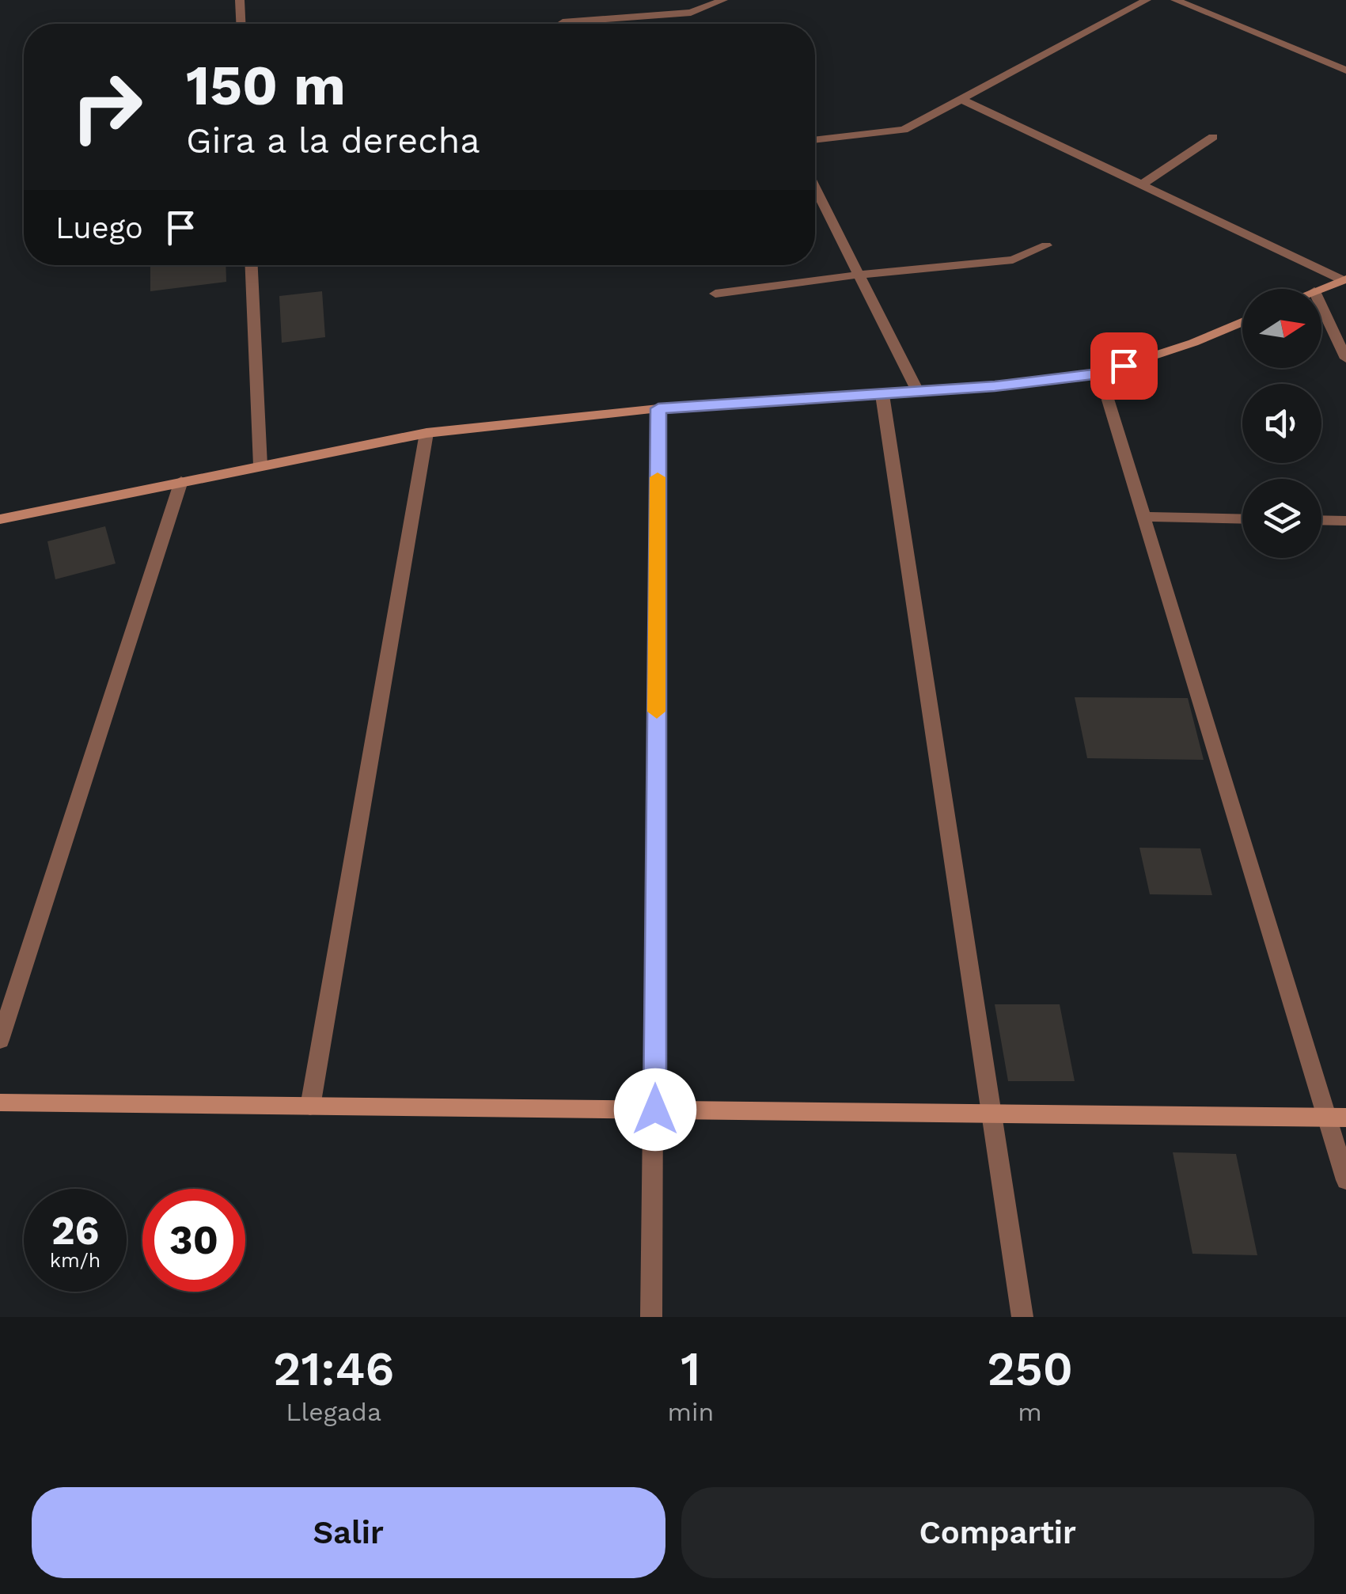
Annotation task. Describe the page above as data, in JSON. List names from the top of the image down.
{
  "north": "right",
  "page": {
    "turn": ["150 m", "Gira a la derecha"],
    "then": "Luego",
    "speed": "26 km/h",
    "limit": "30",
    "eta": [
      "21:46",
      "Llegada",
      "1",
      "min",
      "250",
      "m"
    ],
    "buttons": ["Salir", "Compartir"]
  }
}
